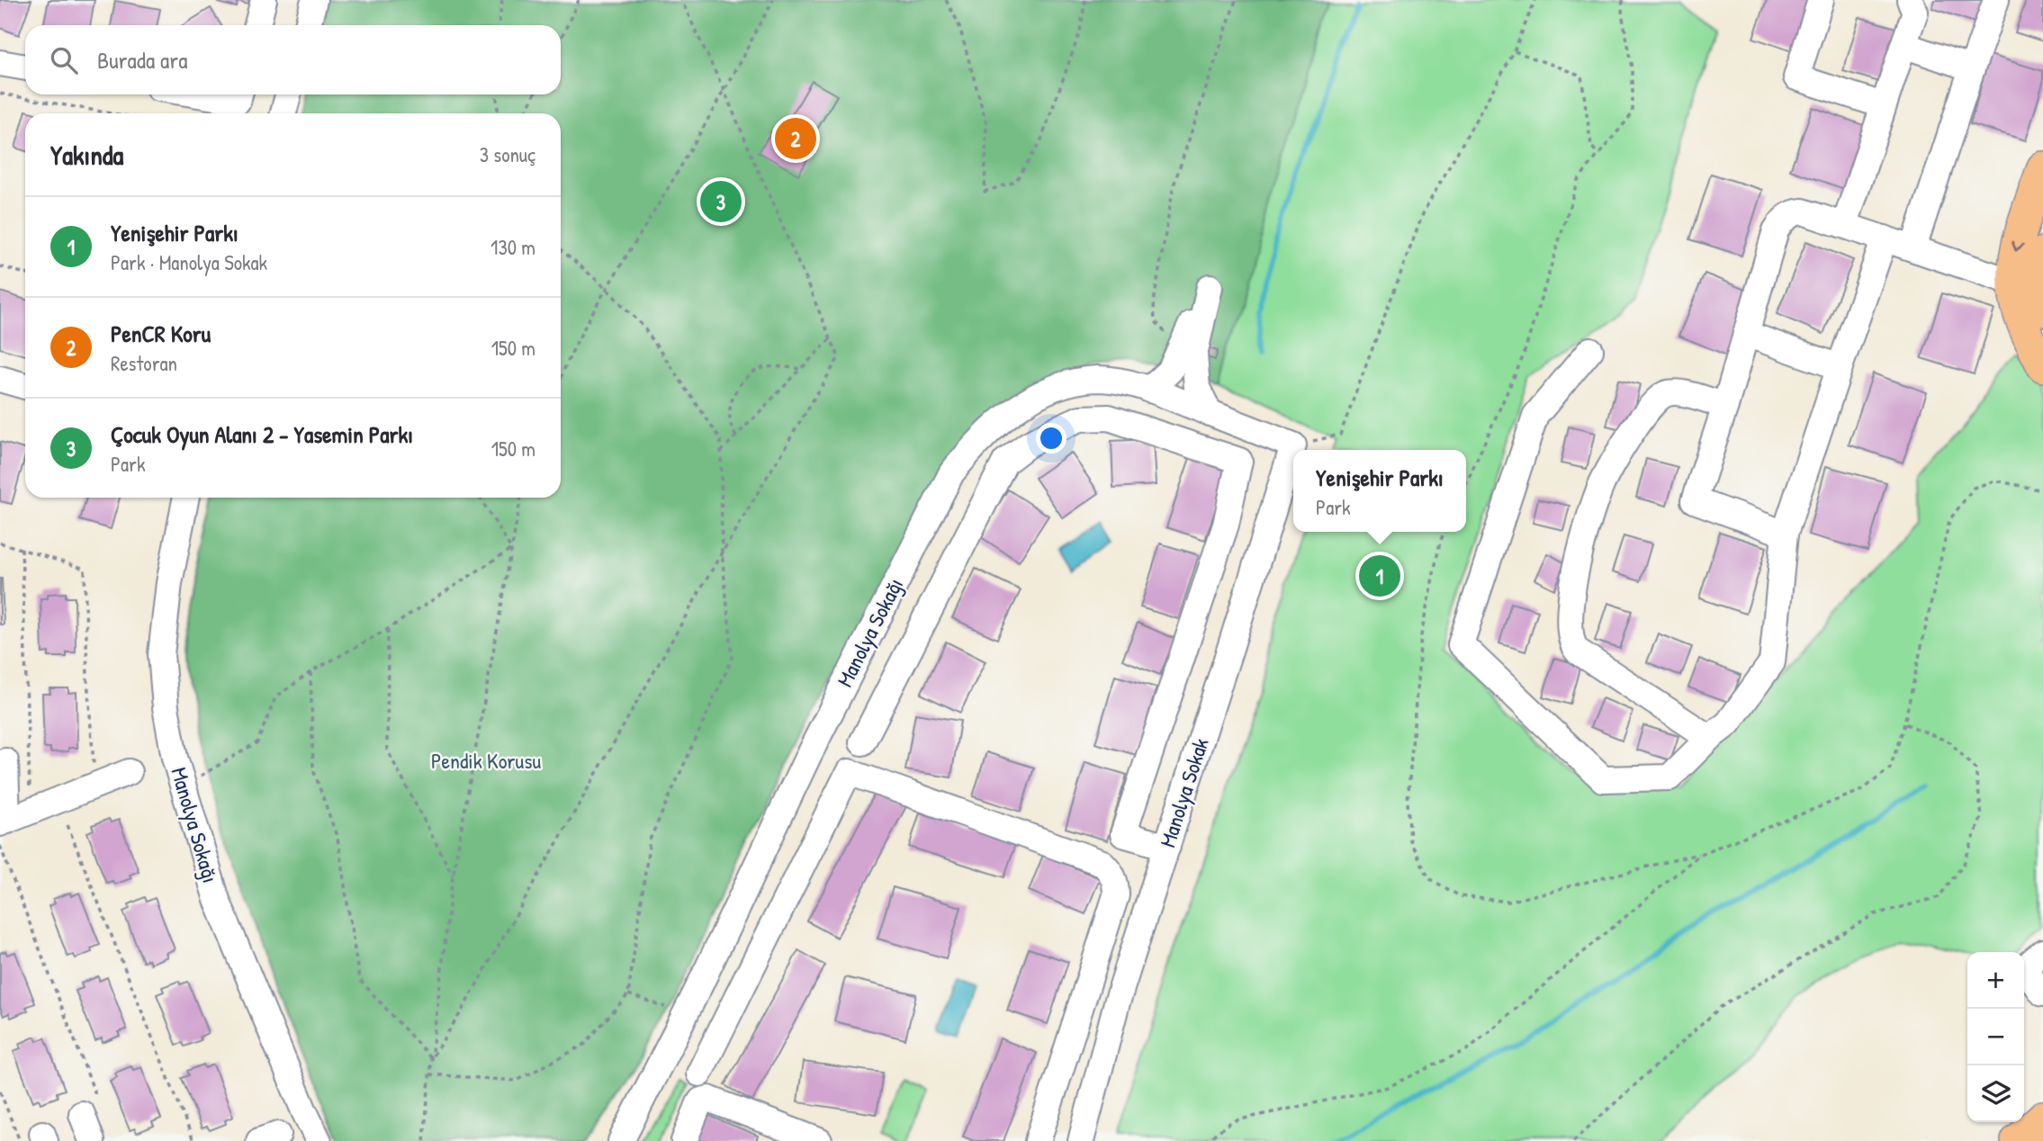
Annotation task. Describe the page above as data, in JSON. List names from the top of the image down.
{
  "streets": {
    "street": ["Manolya Sokağı", "Manolya Sokak"]
  },
  "crossings": [
    ["Manolya Sokağı", "Manolya Sokak"]
  ],
  "parks": ["Pendik Korusu"],
  "page": {
    "search": "Burada ara",
    "heading": ["Yakında", "3 sonuç"],
    "pins": ["2", "3", "1"],
    "list": [
      {
        "mark": "1",
        "name": "Yenişehir Parkı",
        "note": "Park · Manolya Sokak",
        "value": "130 m"
      },
      {
        "mark": "2",
        "name": "PenCR Koru",
        "note": "Restoran",
        "value": "150 m"
      },
      {
        "mark": "3",
        "name": "Çocuk Oyun Alanı 2 - Yasemin Parkı",
        "note": "Park",
        "value": "150 m"
      }
    ],
    "popup": ["Yenişehir Parkı", "Park"],
    "map_buttons": ["+", "−"]
  }
}
